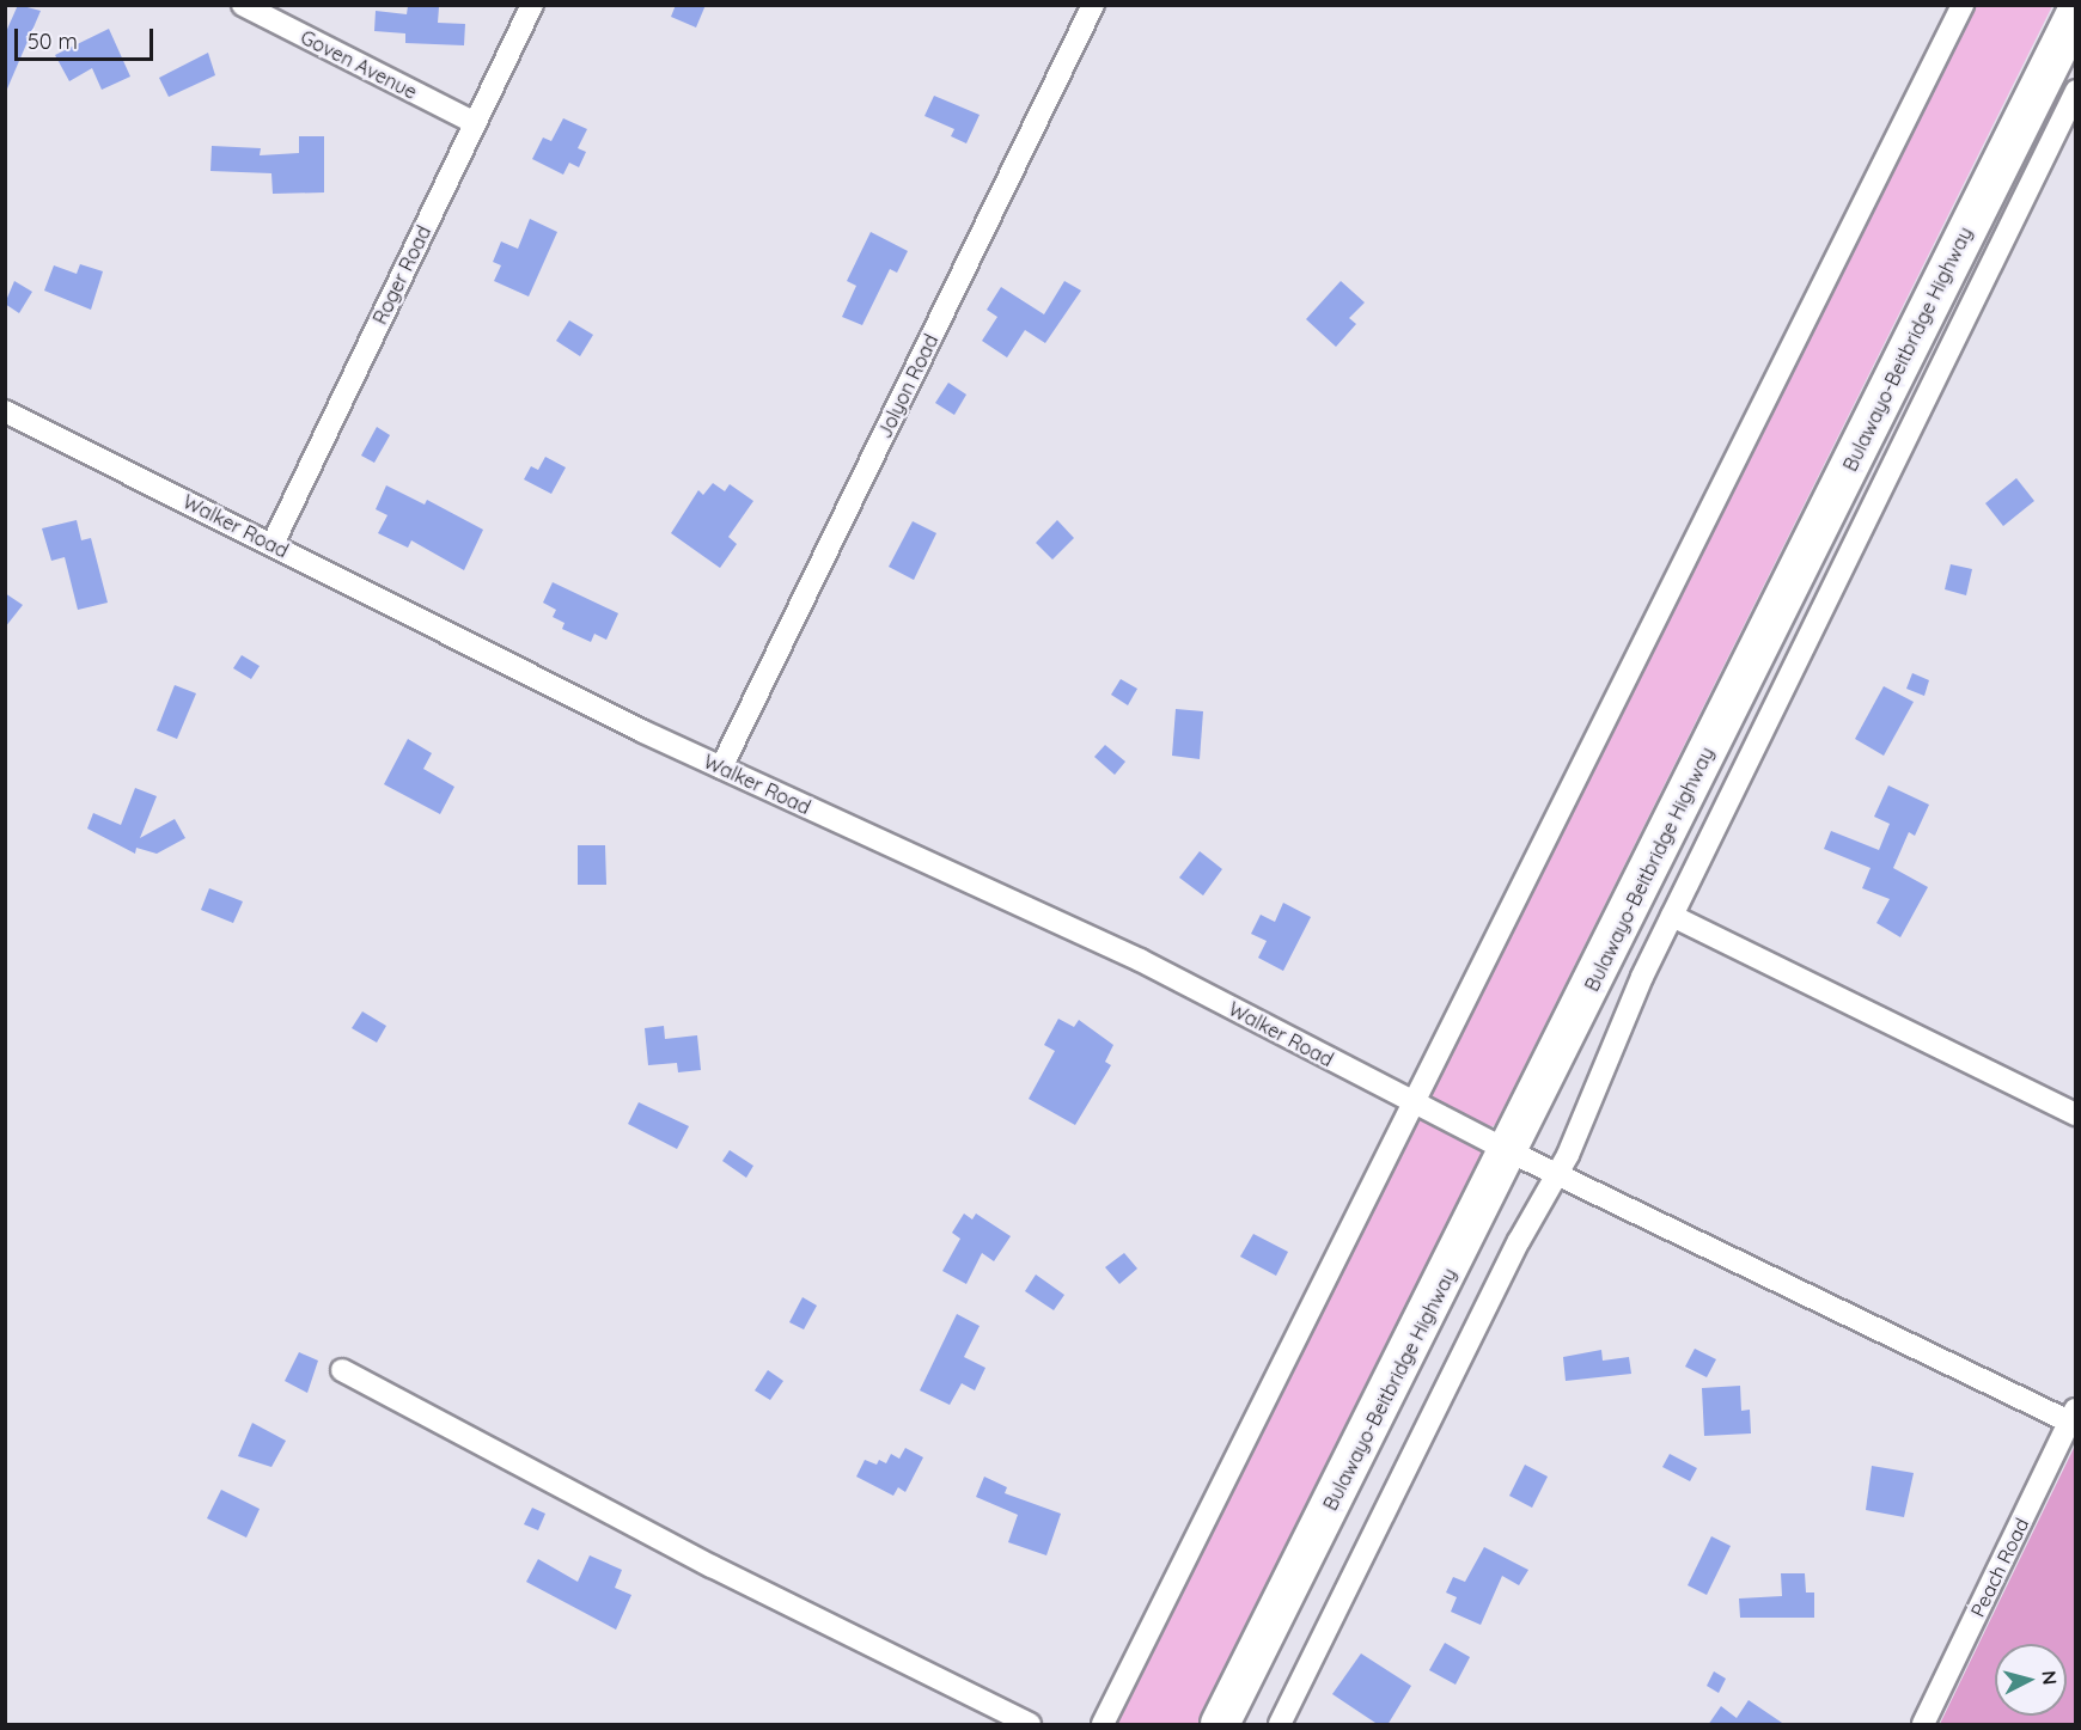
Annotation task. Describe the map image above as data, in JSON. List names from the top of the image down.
{
  "streets": {
    "highway": ["Bulawayo-Beitbridge Highway"],
    "street": [
      "Goven Avenue",
      "Roger Road",
      "Jolyon Road",
      "Walker Road",
      "Peach Road"
    ]
  },
  "crossings": [
    ["Goven Avenue", "Roger Road"],
    ["Roger Road", "Walker Road"],
    ["Bulawayo-Beitbridge Highway", "Walker Road"],
    ["Jolyon Road", "Walker Road"],
    ["Walker Road", "Peach Road"]
  ],
  "scale_bar": "50 m",
  "north": "right"
}
